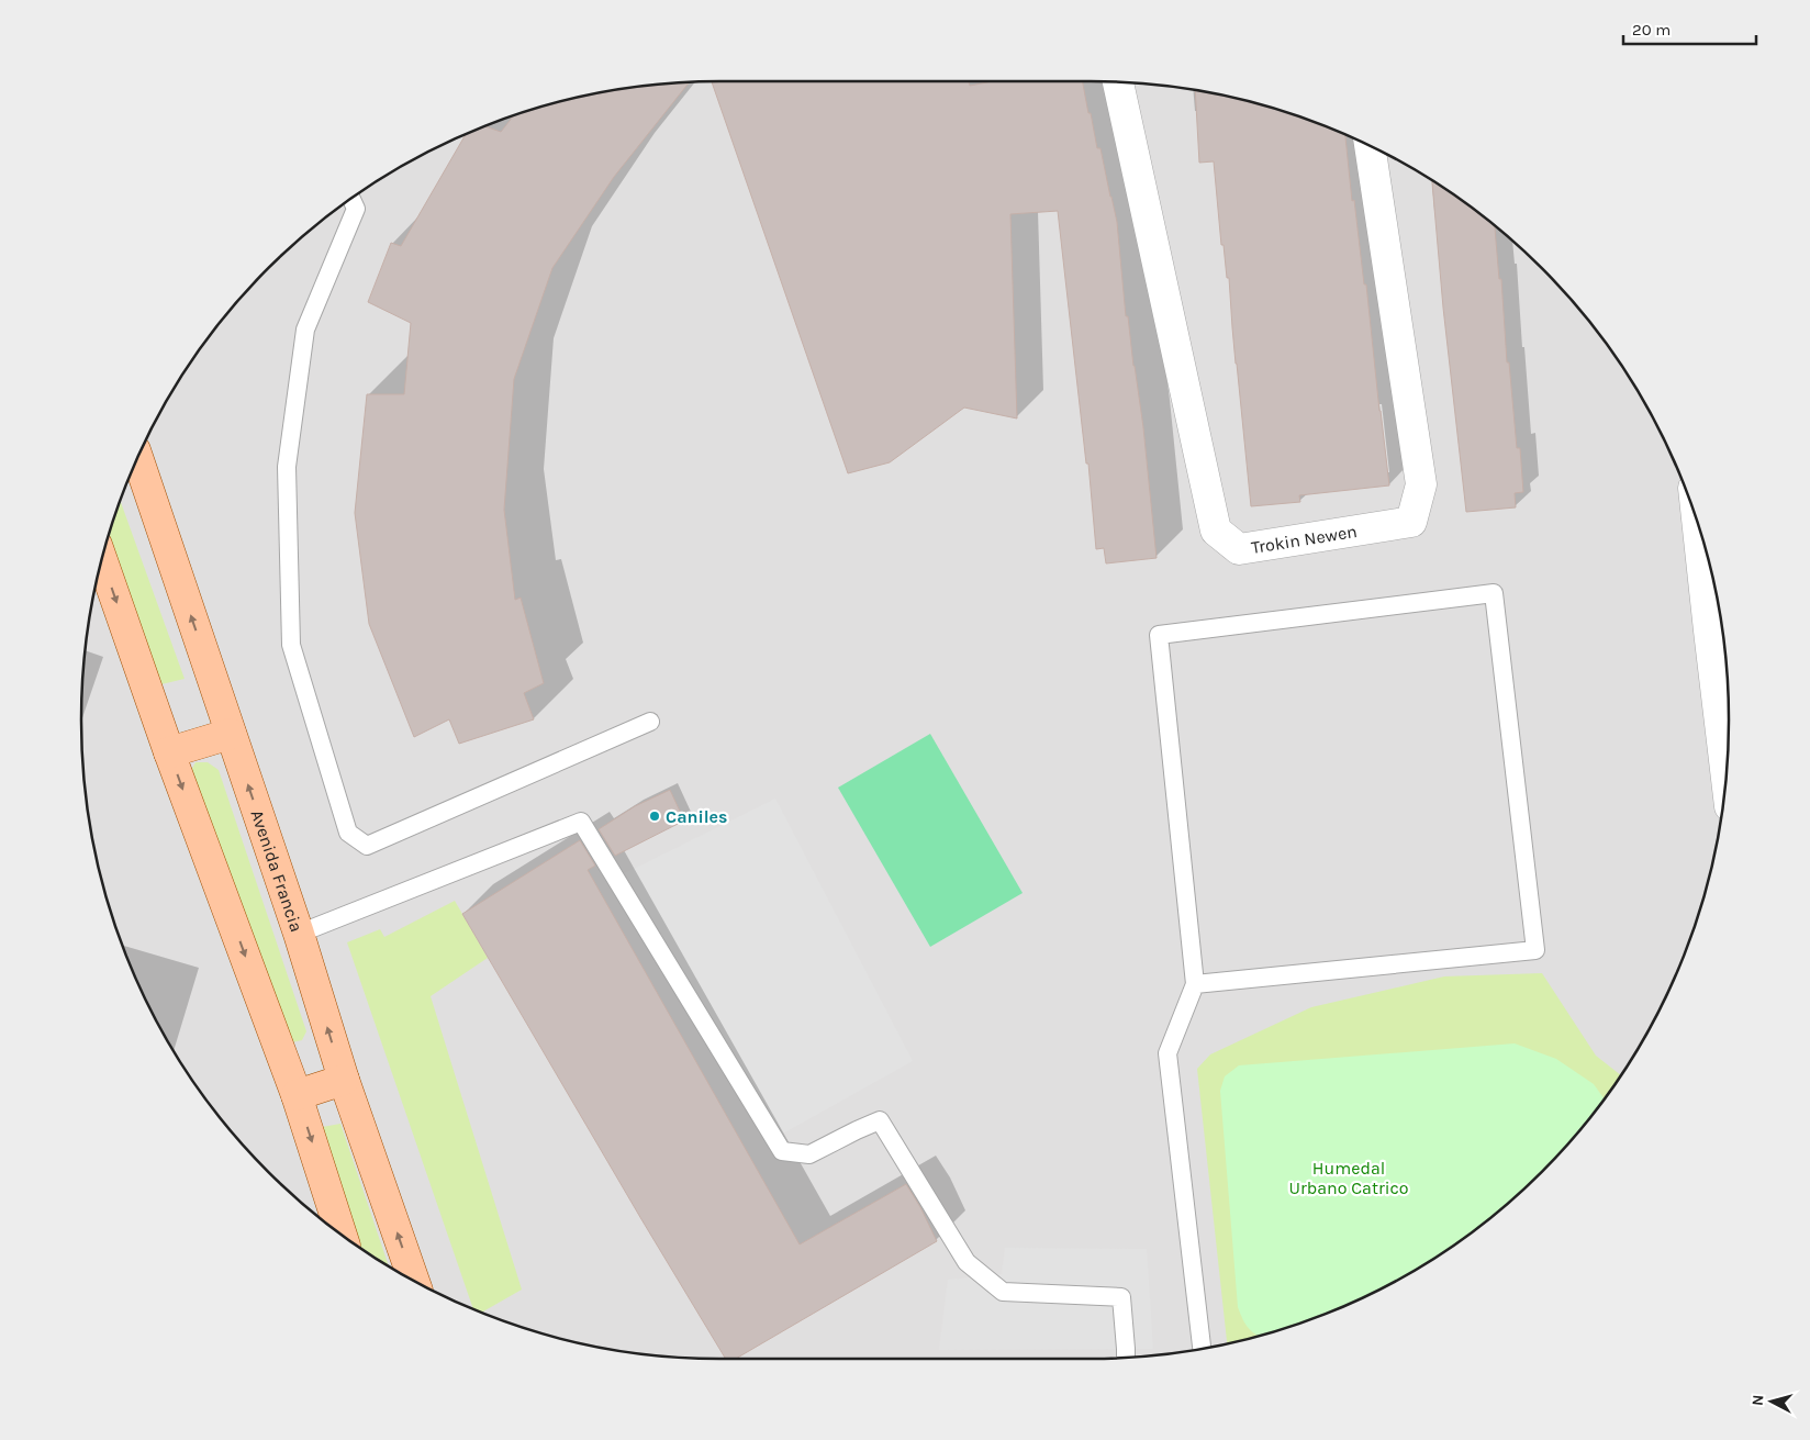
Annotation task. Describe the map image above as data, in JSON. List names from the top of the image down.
{
  "streets": {
    "main road": ["Avenida Francia"],
    "street": ["Trokin Newen"]
  },
  "parks": ["Humedal Urbano Catrico"],
  "places": ["Caniles"],
  "scale_bar": "20 m",
  "north": "left"
}
